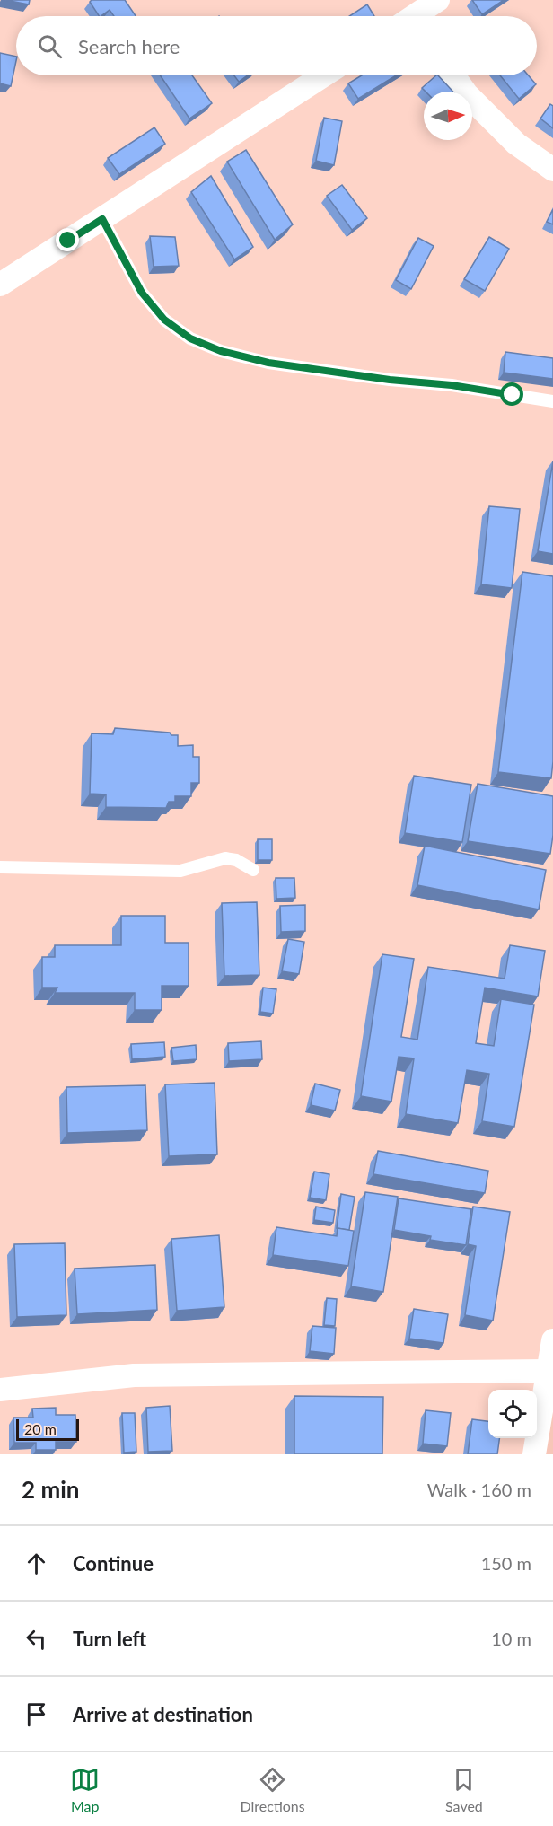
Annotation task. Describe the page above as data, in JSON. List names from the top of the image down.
{
  "scale_bar": "20 m",
  "north": "right",
  "page": {
    "search": "Search here",
    "scale": "20 m",
    "heading": ["2 min", "Walk · 160 m"],
    "list": [
      ["Continue", "150 m"],
      ["Turn left", "10 m"],
      "Arrive at destination"
    ],
    "nav": ["Map", "Directions", "Saved"]
  }
}
